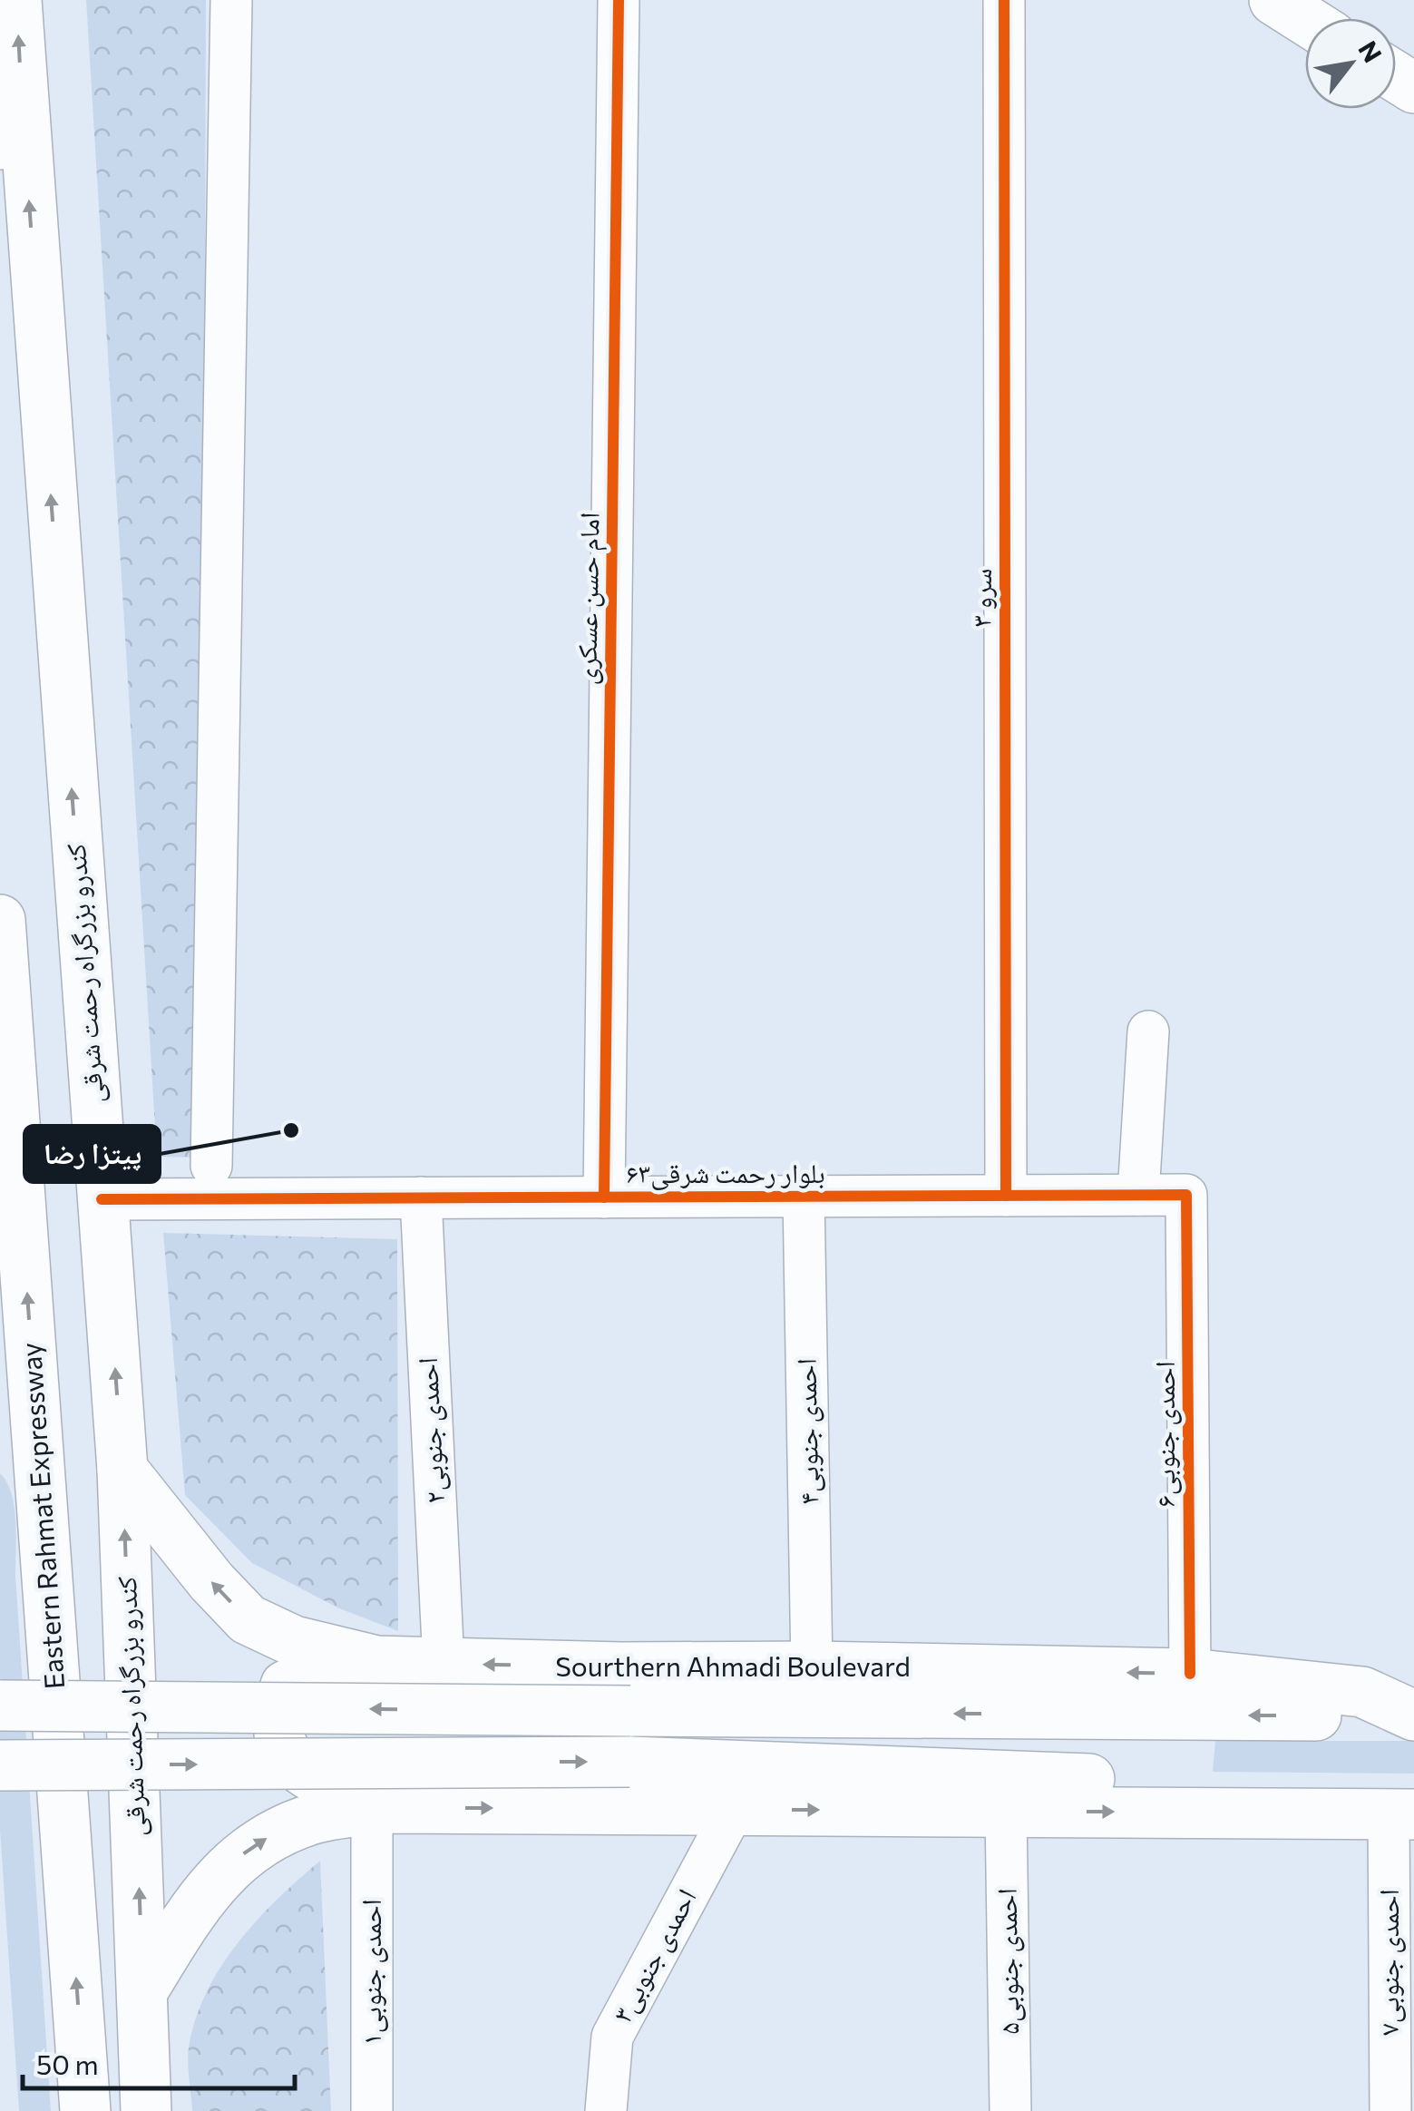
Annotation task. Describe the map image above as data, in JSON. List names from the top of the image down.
{
  "streets": {
    "main road": ["کندرو بزرگراه رحمت شرقی", "Eastern Rahmat Expressway", "Sourthern Ahmadi Boulevard"],
    "street": [
      "سرو ۳",
      "امام حسن عسکری",
      "بلوار رحمت شرقی۶۳",
      "احمدی جنوبی۲",
      "احمدی جنوبی۴",
      "احمدی جنوبی۶",
      "احمدی جنوبی۳",
      "احمدی جنوبی۵",
      "احمدی جنوبی۷",
      "احمدی جنوبی۱"
    ]
  },
  "crossings": [
    ["سرو ۳", "بلوار رحمت شرقی۶۳"],
    ["امام حسن عسکری", "بلوار رحمت شرقی۶۳"],
    ["کندرو بزرگراه رحمت شرقی", "بلوار رحمت شرقی۶۳"],
    ["کندرو بزرگراه رحمت شرقی", "Sourthern Ahmadi Boulevard"],
    ["بلوار رحمت شرقی۶۳", "احمدی جنوبی۲"],
    ["بلوار رحمت شرقی۶۳", "احمدی جنوبی۴"],
    ["بلوار رحمت شرقی۶۳", "احمدی جنوبی۶"],
    ["احمدی جنوبی۲", "Sourthern Ahmadi Boulevard"],
    ["احمدی جنوبی۴", "Sourthern Ahmadi Boulevard"],
    ["احمدی جنوبی۶", "Sourthern Ahmadi Boulevard"]
  ],
  "one_way": ["کندرو بزرگراه رحمت شرقی", "Eastern Rahmat Expressway"],
  "places": ["پیتزا رضا"],
  "scale_bar": "50 m",
  "north": "top right"
}
